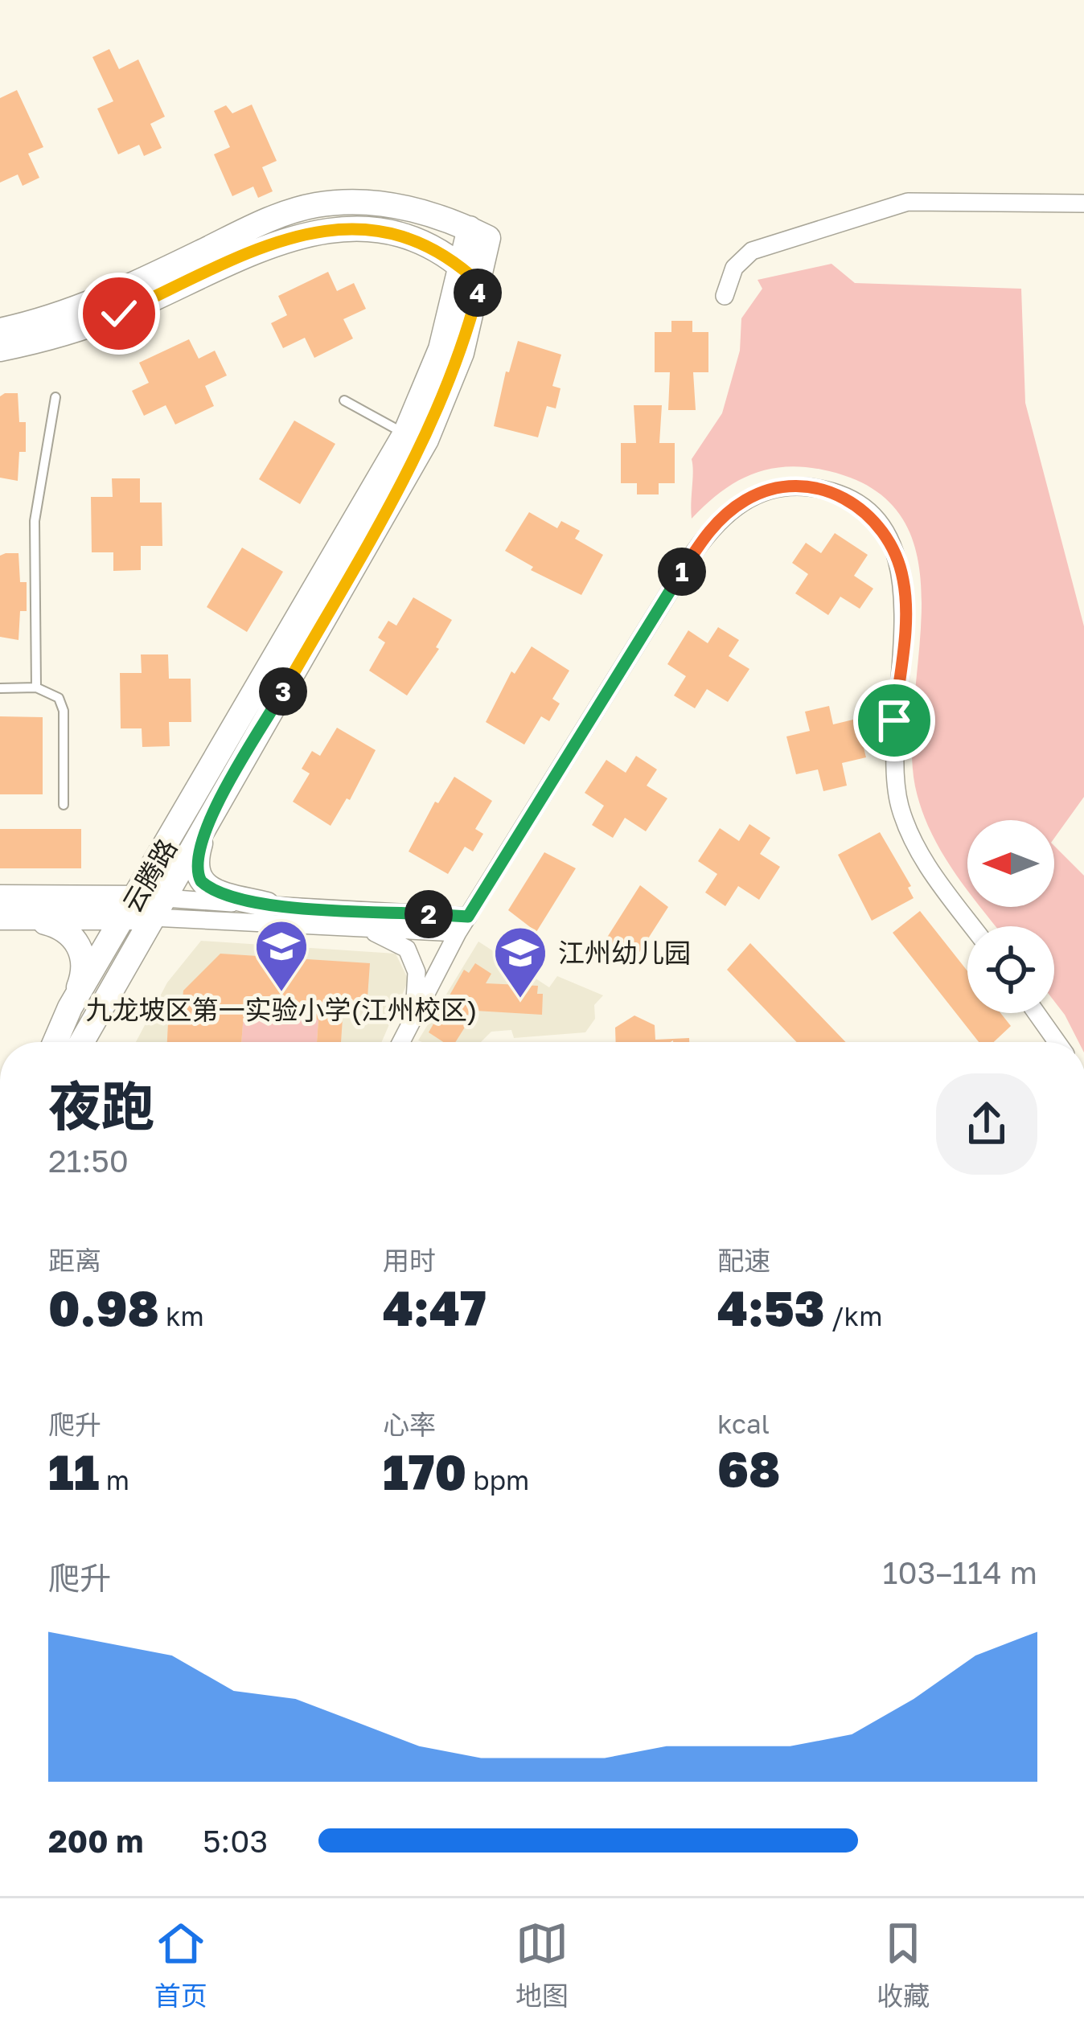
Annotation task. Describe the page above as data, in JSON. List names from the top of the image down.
{
  "streets": {
    "street": ["云腾路"]
  },
  "places": {
    "school or university": ["九龙坡区第一实验小学(江州校区)", "江州幼儿园"]
  },
  "north": "left",
  "page": {
    "pins": [
      "4",
      "1",
      "3",
      "2"
    ],
    "heading": ["夜跑", "21:50"],
    "stats": [
      ["距离", "0.98 km"],
      ["用时", "4:47"],
      ["配速", "4:53 /km"],
      ["爬升", "11 m"],
      ["心率", "170 bpm"],
      ["kcal", "68"]
    ],
    "chart": ["爬升", "103–114 m"],
    "list": [
      {
        "name": "200 m",
        "note": "5:03"
      }
    ],
    "tabs": ["首页", "地图", "收藏"]
  }
}
